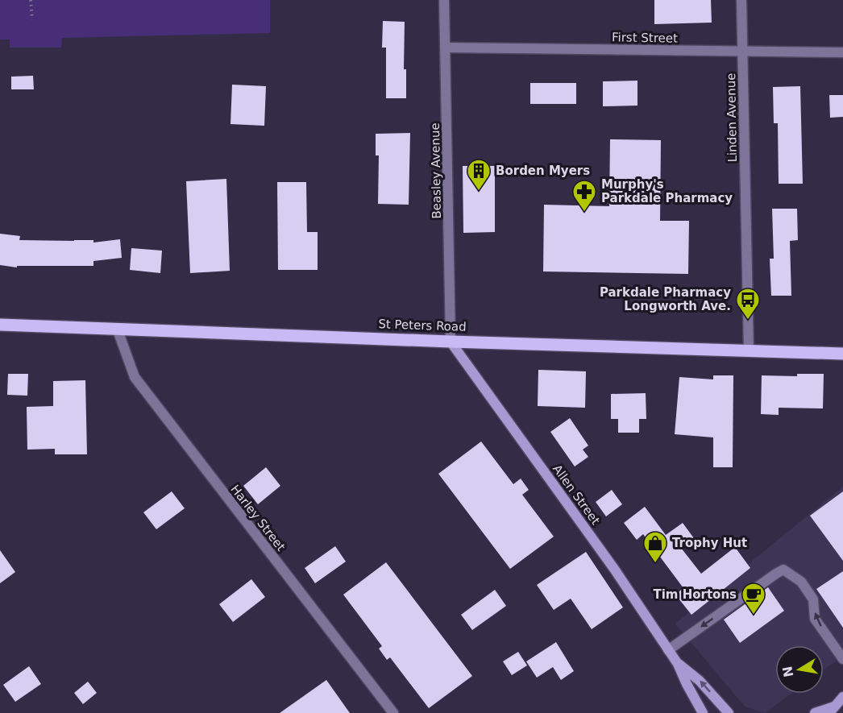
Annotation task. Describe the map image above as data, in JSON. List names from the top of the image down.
{
  "streets": {
    "main road": ["St Peters Road"],
    "street": [
      "First Street",
      "Linden Avenue",
      "Beasley Avenue",
      "Allen Street",
      "Harley Street"
    ]
  },
  "crossings": [
    ["First Street", "Linden Avenue"],
    ["First Street", "Beasley Avenue"],
    ["Linden Avenue", "St Peters Road"],
    ["Beasley Avenue", "St Peters Road"],
    ["Beasley Avenue", "Allen Street"],
    ["St Peters Road", "Allen Street"],
    ["St Peters Road", "Harley Street"]
  ],
  "places": {
    "building": ["Borden Myers"],
    "pharmacy": ["Murphy's Parkdale Pharmacy"],
    "bus stop": ["Parkdale Pharmacy Longworth Ave."],
    "shop": ["Trophy Hut"],
    "cafe": ["Tim Hortons"]
  },
  "north": "left"
}
